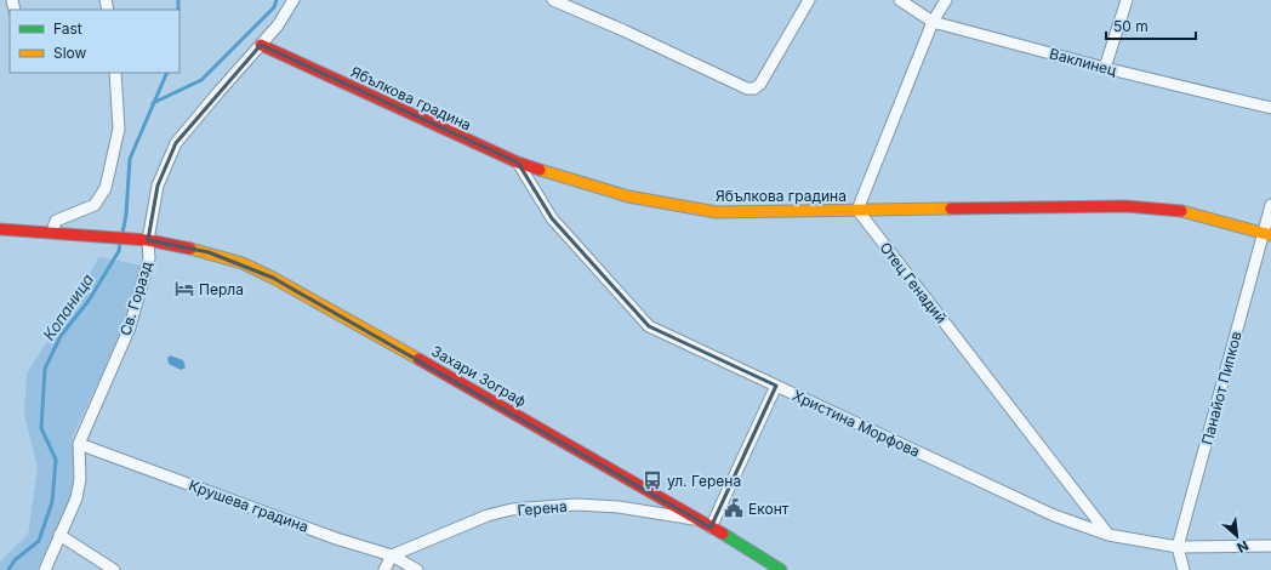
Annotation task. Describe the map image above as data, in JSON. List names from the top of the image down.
{
  "streets": {
    "street": [
      "Ваклинец",
      "Ябълкова градина",
      "Отец Генадий",
      "Св. Горазд",
      "Захари Зограф",
      "Панайот Пипков",
      "Христина Морфова",
      "Крушева градина",
      "Герена"
    ]
  },
  "crossings": [
    ["Ябълкова градина", "Отец Генадий"],
    ["Ябълкова градина", "Св. Горазд"],
    ["Ябълкова градина", "Панайот Пипков"],
    ["Ябълкова градина", "Христина Морфова"],
    ["Отец Генадий", "Христина Морфова"],
    ["Св. Горазд", "Захари Зограф"],
    ["Св. Горазд", "Крушева градина"],
    ["Захари Зограф", "Герена"],
    ["Панайот Пипков", "Христина Морфова"],
    ["Крушева градина", "Герена"]
  ],
  "water": ["Копаница"],
  "places": {
    "hotel": ["Перла"],
    "bus stop": ["ул. Герена"],
    "public building": ["Еконт"]
  },
  "legend": ["Fast", "Slow"],
  "scale_bar": "50 m",
  "north": "bottom right"
}
